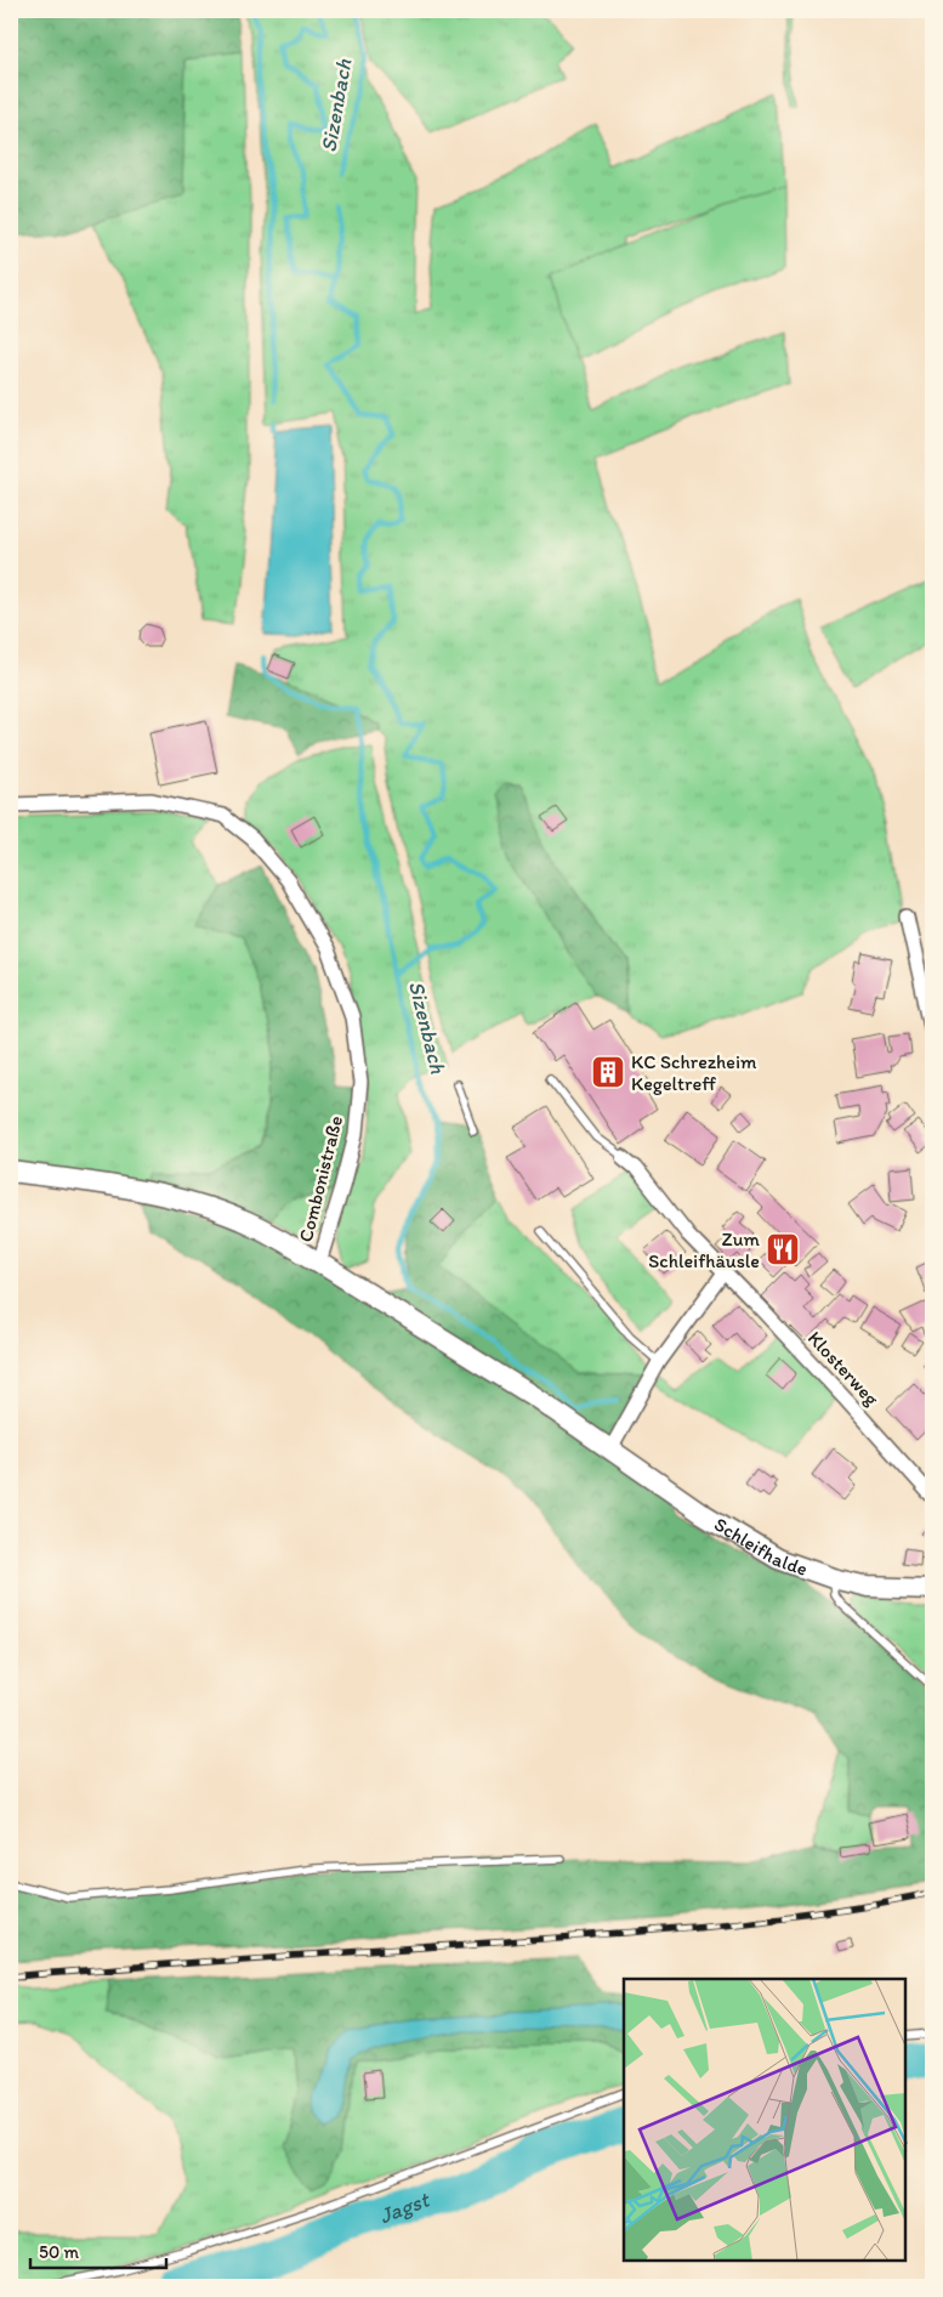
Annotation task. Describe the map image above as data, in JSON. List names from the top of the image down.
{
  "streets": {
    "main road": ["Schleifhalde"],
    "street": ["Combonistraße", "Klosterweg"]
  },
  "crossings": [
    ["Combonistraße", "Schleifhalde"]
  ],
  "water": ["Sizenbach", "Jagst"],
  "places": {
    "building": ["KC Schrezheim Kegeltreff"],
    "restaurant": ["Zum Schleifhäusle"]
  },
  "scale_bar": "50 m"
}
